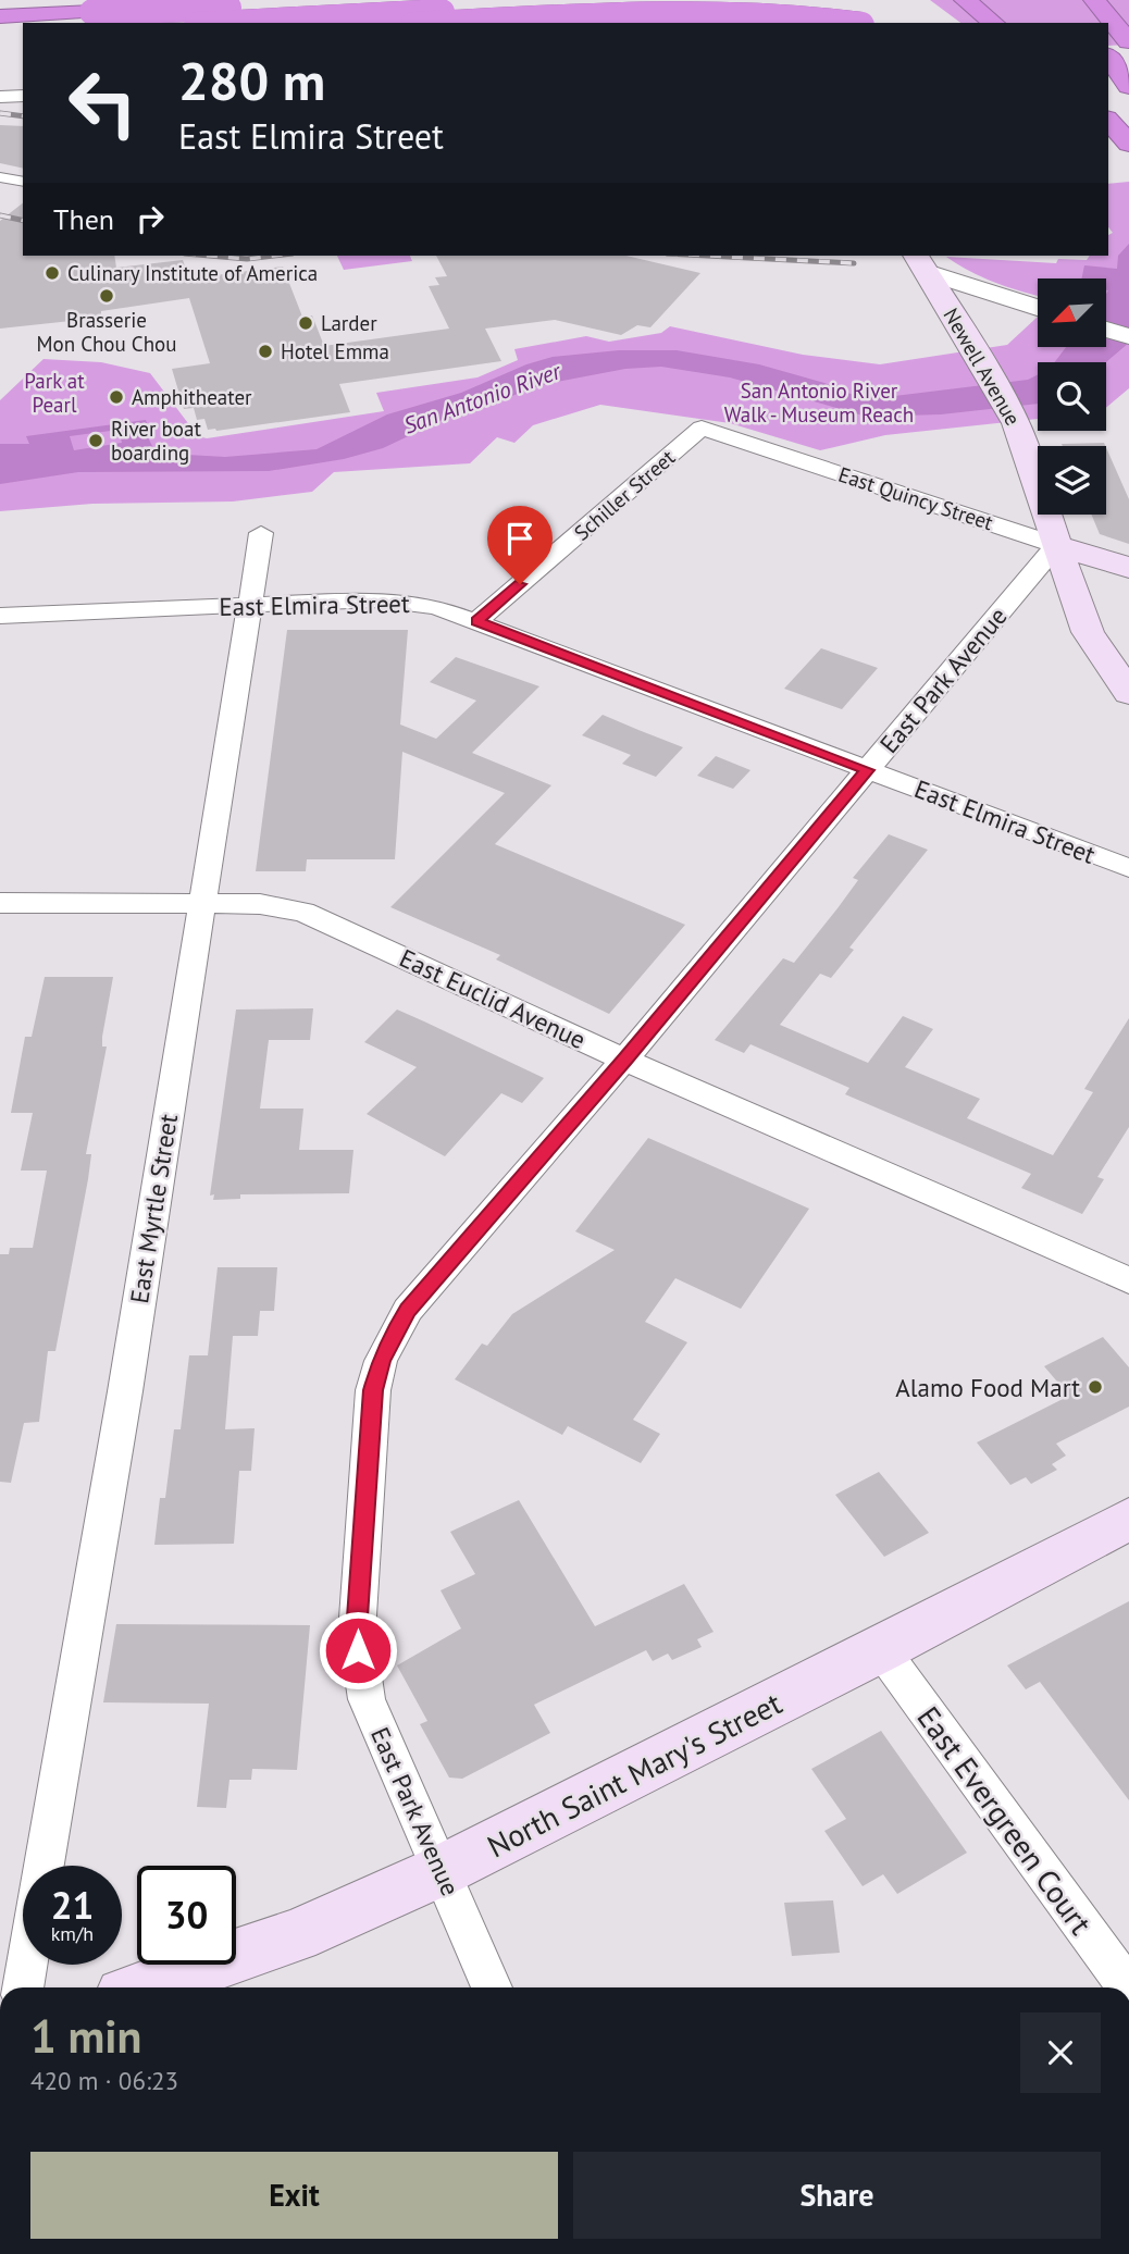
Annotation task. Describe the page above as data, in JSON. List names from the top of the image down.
{
  "streets": {
    "main road": ["Newell Avenue", "East Quincy Street", "North Saint Mary's Street"],
    "street": [
      "Schiller Street",
      "East Elmira Street",
      "East Park Avenue",
      "East Euclid Avenue",
      "East Myrtle Street",
      "East Evergreen Court"
    ]
  },
  "crossings": [
    ["Newell Avenue", "East Quincy Street"],
    ["Newell Avenue", "East Park Avenue"],
    ["Schiller Street", "East Quincy Street"],
    ["Schiller Street", "East Elmira Street"],
    ["East Quincy Street", "East Park Avenue"],
    ["East Elmira Street", "East Park Avenue"],
    ["East Elmira Street", "East Myrtle Street"],
    ["East Park Avenue", "East Euclid Avenue"],
    ["East Park Avenue", "North Saint Mary's Street"],
    ["East Euclid Avenue", "East Myrtle Street"],
    ["North Saint Mary's Street", "East Evergreen Court"]
  ],
  "water": ["San Antonio River"],
  "parks": ["Park at Pearl", "San Antonio River Walk - Museum Reach"],
  "places": [
    "Culinary Institute of America",
    "Brasserie Mon Chou Chou",
    "Larder",
    "Hotel Emma",
    "Amphitheater",
    "River boat boarding",
    "Alamo Food Mart"
  ],
  "north": "bottom left",
  "page": {
    "turn": ["280 m", "East Elmira Street"],
    "then": "Then",
    "speed": "21 km/h",
    "limit": "30",
    "heading": ["1 min", "420 m · 06:23"],
    "buttons": ["Exit", "Share"]
  }
}
